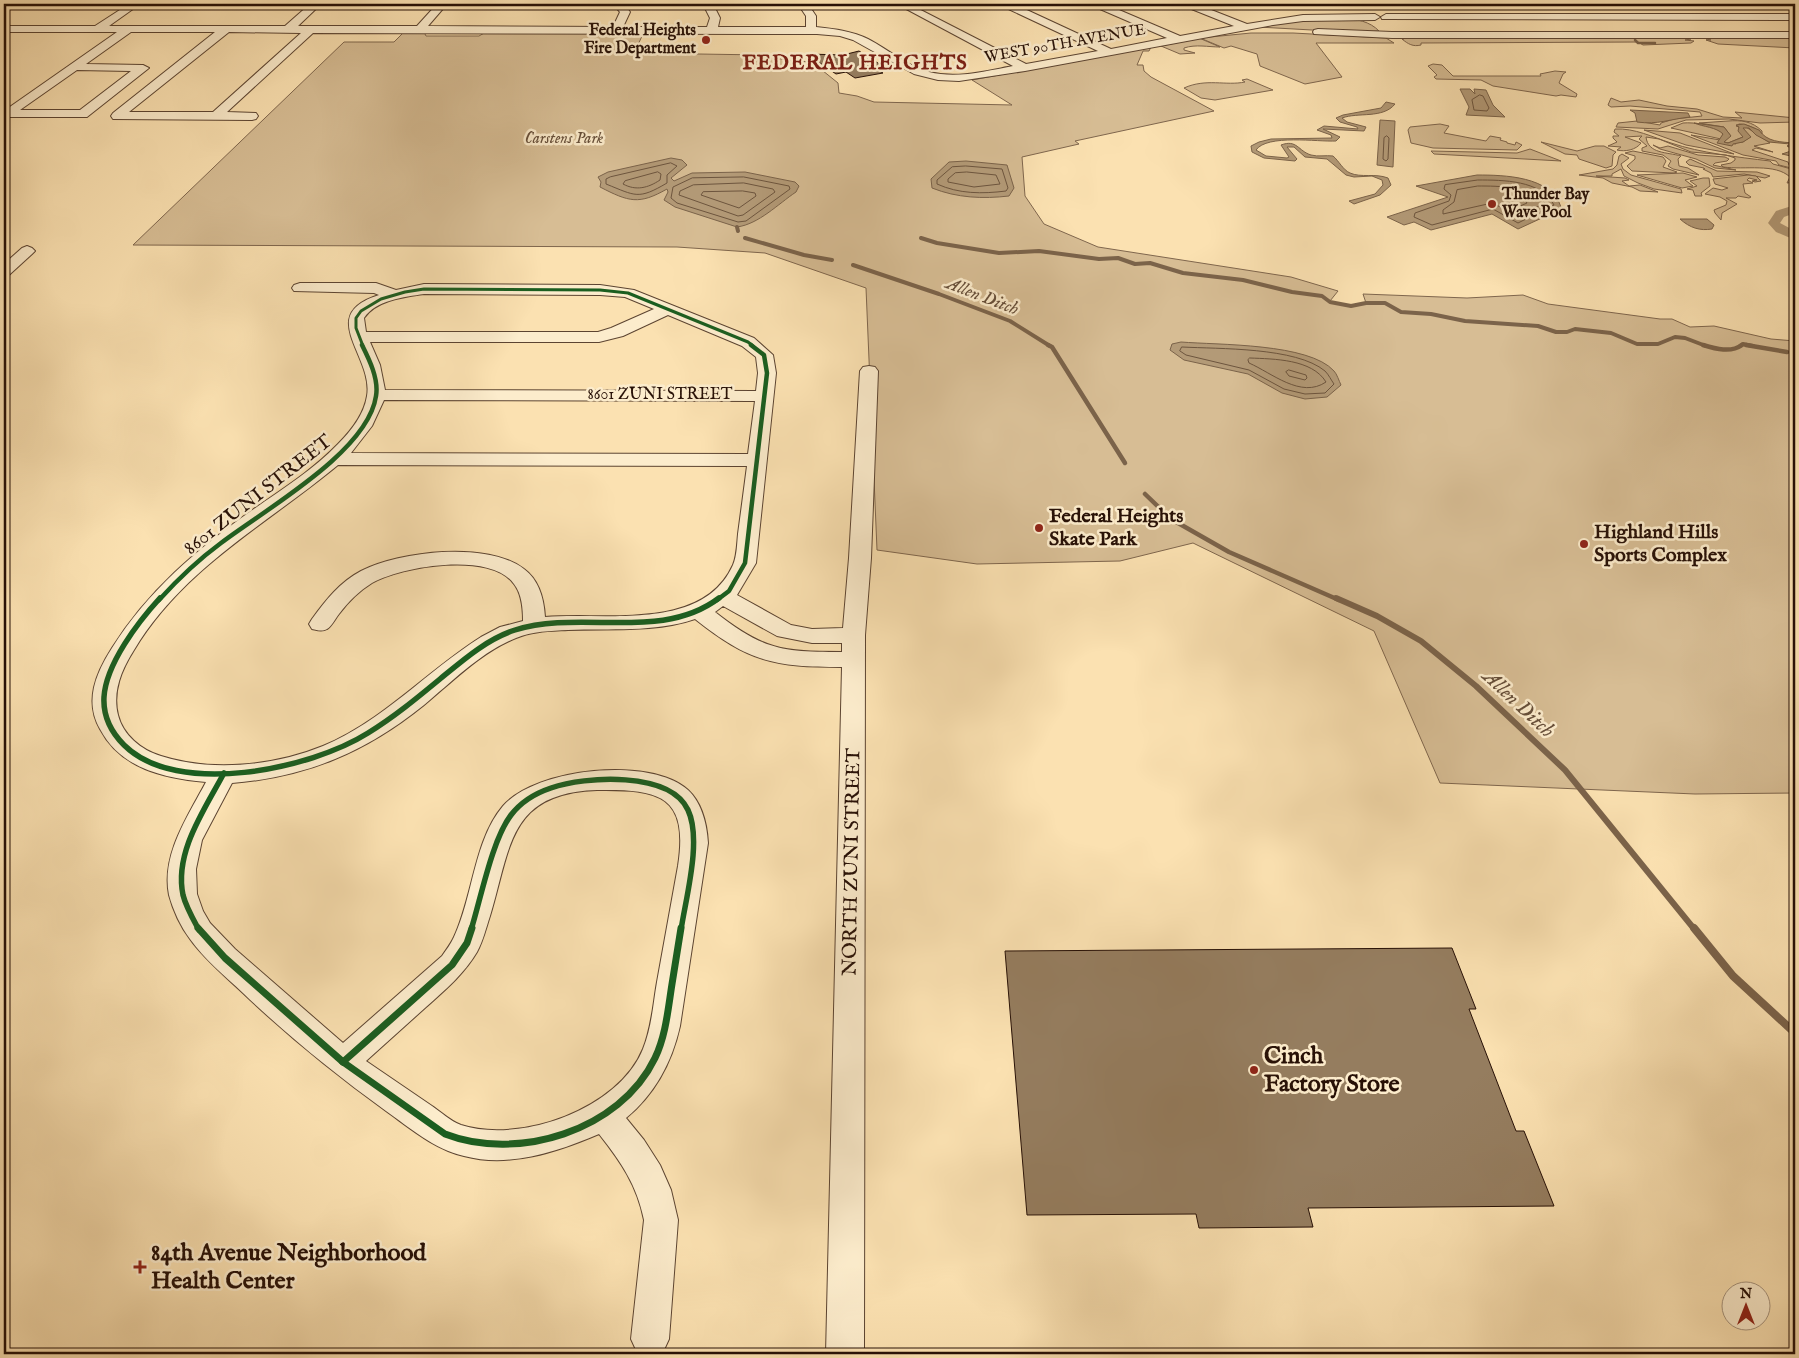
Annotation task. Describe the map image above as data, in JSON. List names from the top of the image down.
{
  "streets": {
    "street": ["WEST 90TH AVENUE", "8601 ZUNI STREET", "NORTH ZUNI STREET"]
  },
  "districts": ["FEDERAL HEIGHTS"],
  "water": ["Allen Ditch"],
  "parks": ["Carstens Park"],
  "places": {
    "other": [
      "Federal Heights Fire Department",
      "Thunder Bay Wave Pool",
      "Federal Heights Skate Park",
      "Highland Hills Sports Complex",
      "Cinch Factory Store"
    ],
    "health": ["84th Avenue Neighborhood Health Center"]
  },
  "north": "top"
}
